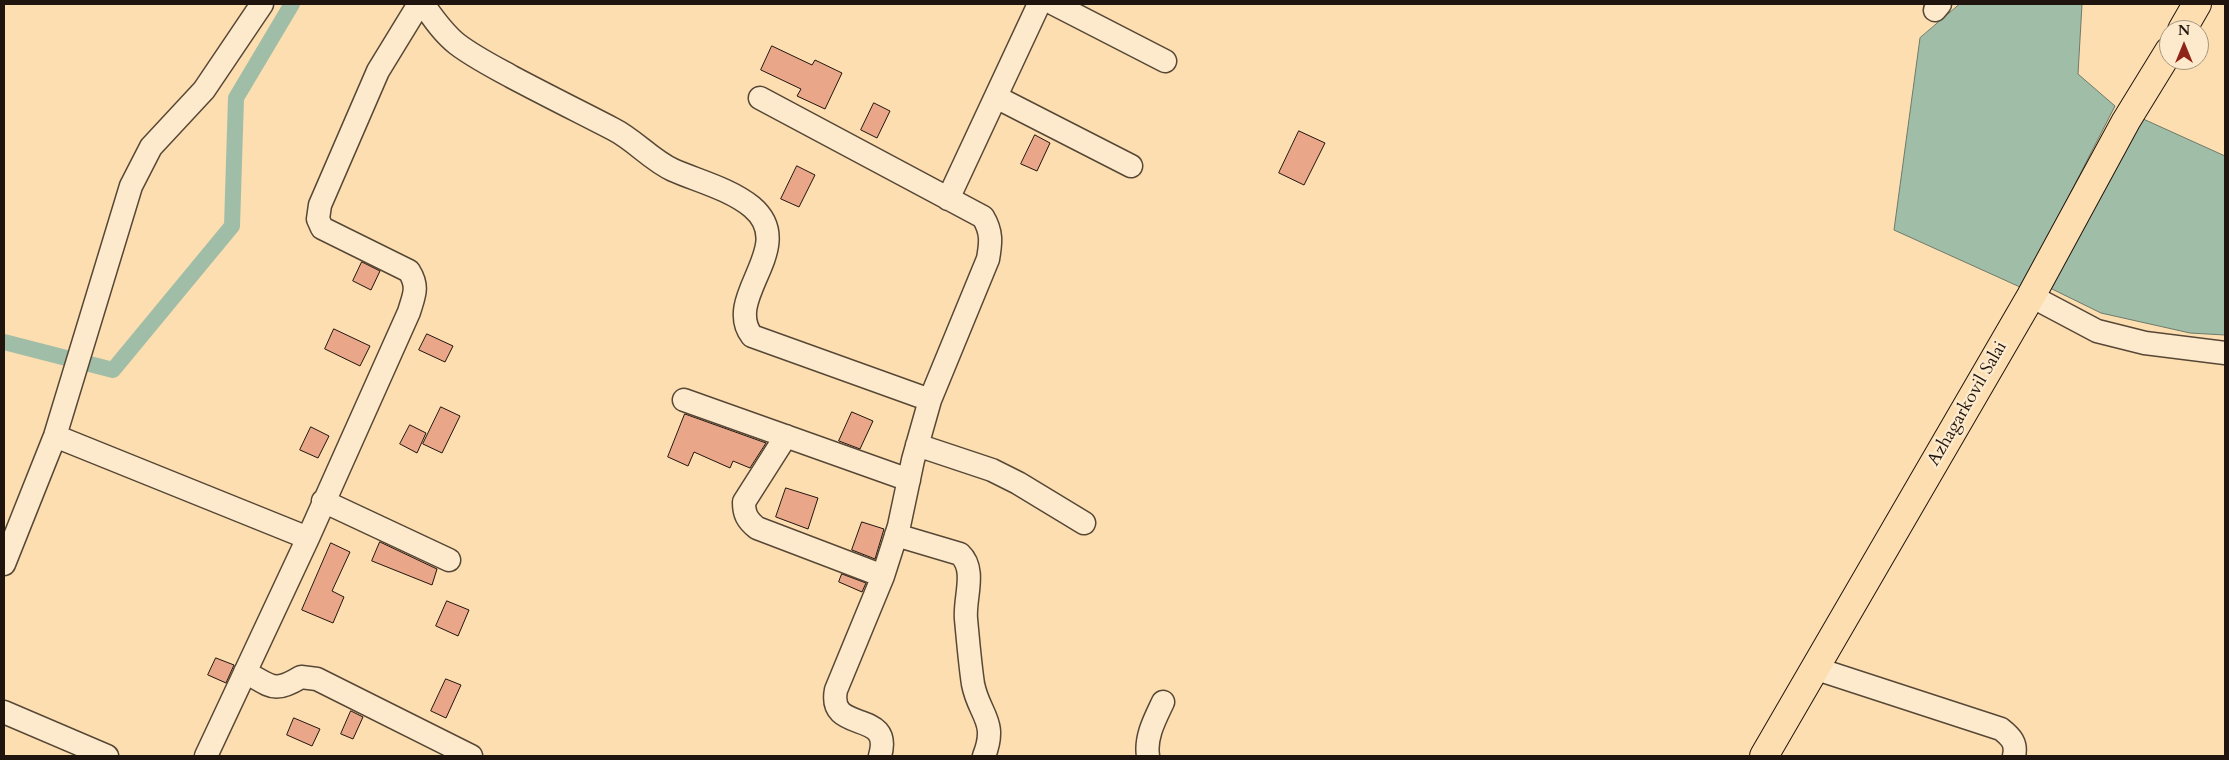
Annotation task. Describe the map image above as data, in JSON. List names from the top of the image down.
{
  "streets": {
    "main road": ["Azhagarkovil Salai"]
  },
  "north": "top"
}
